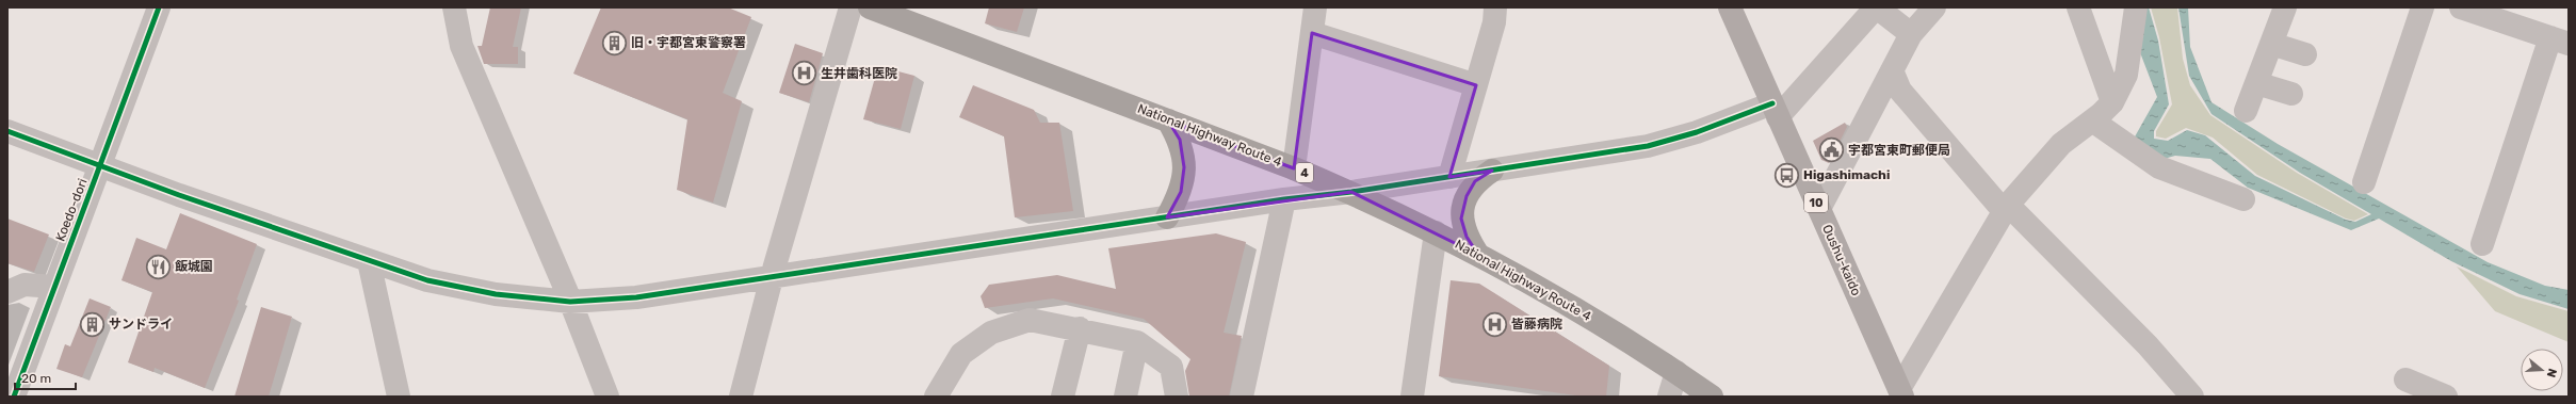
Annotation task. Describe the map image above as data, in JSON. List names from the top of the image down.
{
  "streets": {
    "highway": ["National Highway Route 4", "4"],
    "main road": ["10", "Oushu-kaido"],
    "street": ["Koedo-dori"]
  },
  "places": {
    "building": ["旧・宇都宮東警察署", "サンドライ"],
    "hospital": ["生井歯科医院", "皆藤病院"],
    "public building": ["宇都宮東町郵便局"],
    "bus stop": ["Higashimachi"],
    "restaurant": ["飯城園"]
  },
  "scale_bar": "20 m",
  "north": "right"
}
